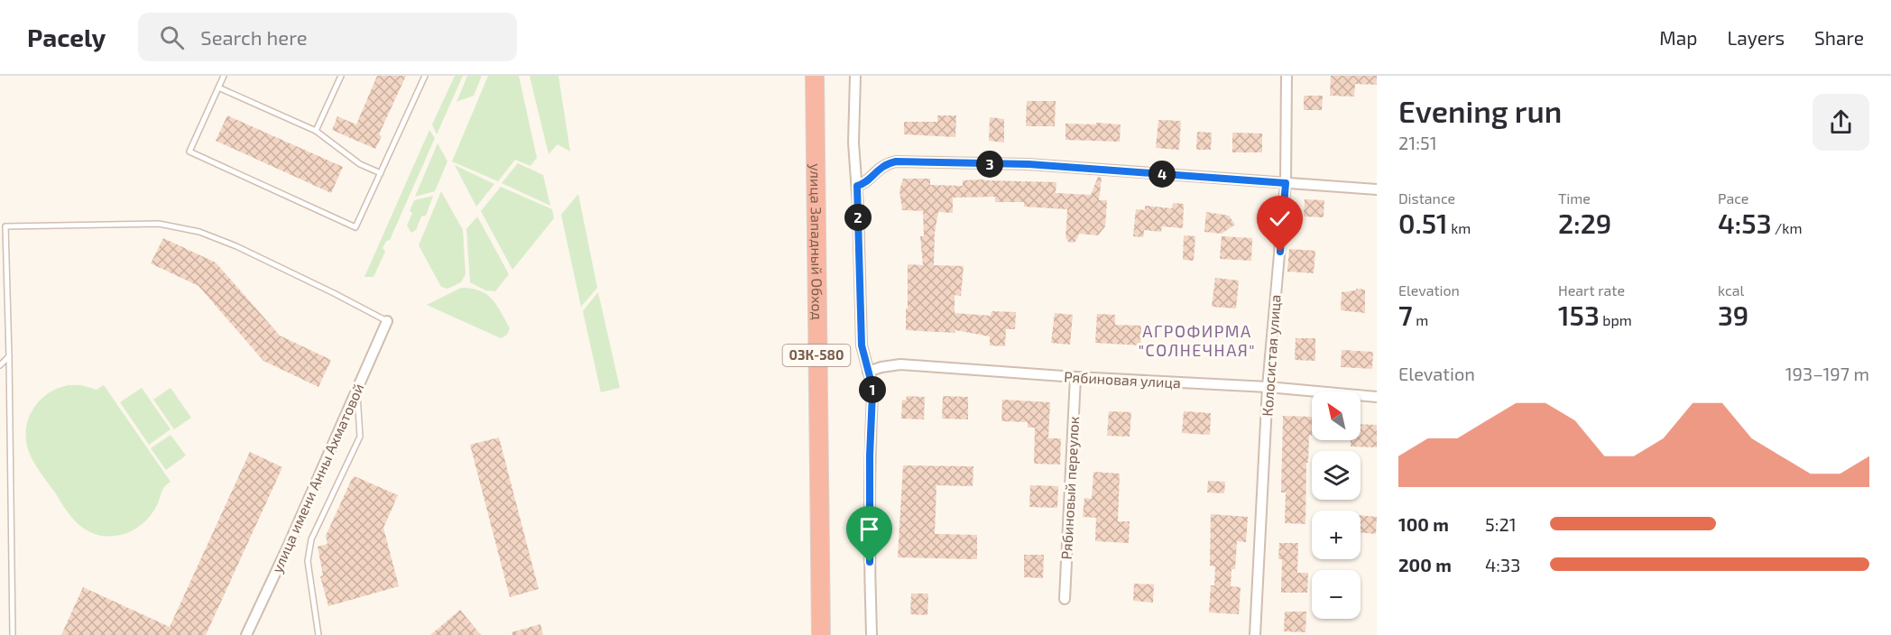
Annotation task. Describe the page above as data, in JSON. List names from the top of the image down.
{
  "streets": {
    "highway": ["улица Западный Обход", "03К-580"],
    "street": [
      "Колосистая улица",
      "Рябиновая улица",
      "улица имени Анны Ахматовой",
      "Рябиновый переулок"
    ]
  },
  "crossings": [
    ["Колосистая улица", "Рябиновая улица"],
    ["Рябиновая улица", "Рябиновый переулок"]
  ],
  "districts": ["АГРОФИРМА \"СОЛНЕЧНАЯ\""],
  "north": "top left",
  "page": {
    "header": "Pacely",
    "search": "Search here",
    "nav": ["Map", "Layers", "Share"],
    "heading": ["Evening run", "21:51"],
    "pins": [
      "3",
      "4",
      "2",
      "1"
    ],
    "stats": [
      ["Distance", "0.51 km"],
      ["Time", "2:29"],
      ["Pace", "4:53 /km"],
      ["Elevation", "7 m"],
      ["Heart rate", "153 bpm"],
      ["kcal", "39"]
    ],
    "chart": ["Elevation", "193–197 m"],
    "map_buttons": ["+", "−"],
    "list": [
      {
        "name": "100 m",
        "note": "5:21"
      },
      {
        "name": "200 m",
        "note": "4:33"
      }
    ]
  }
}
